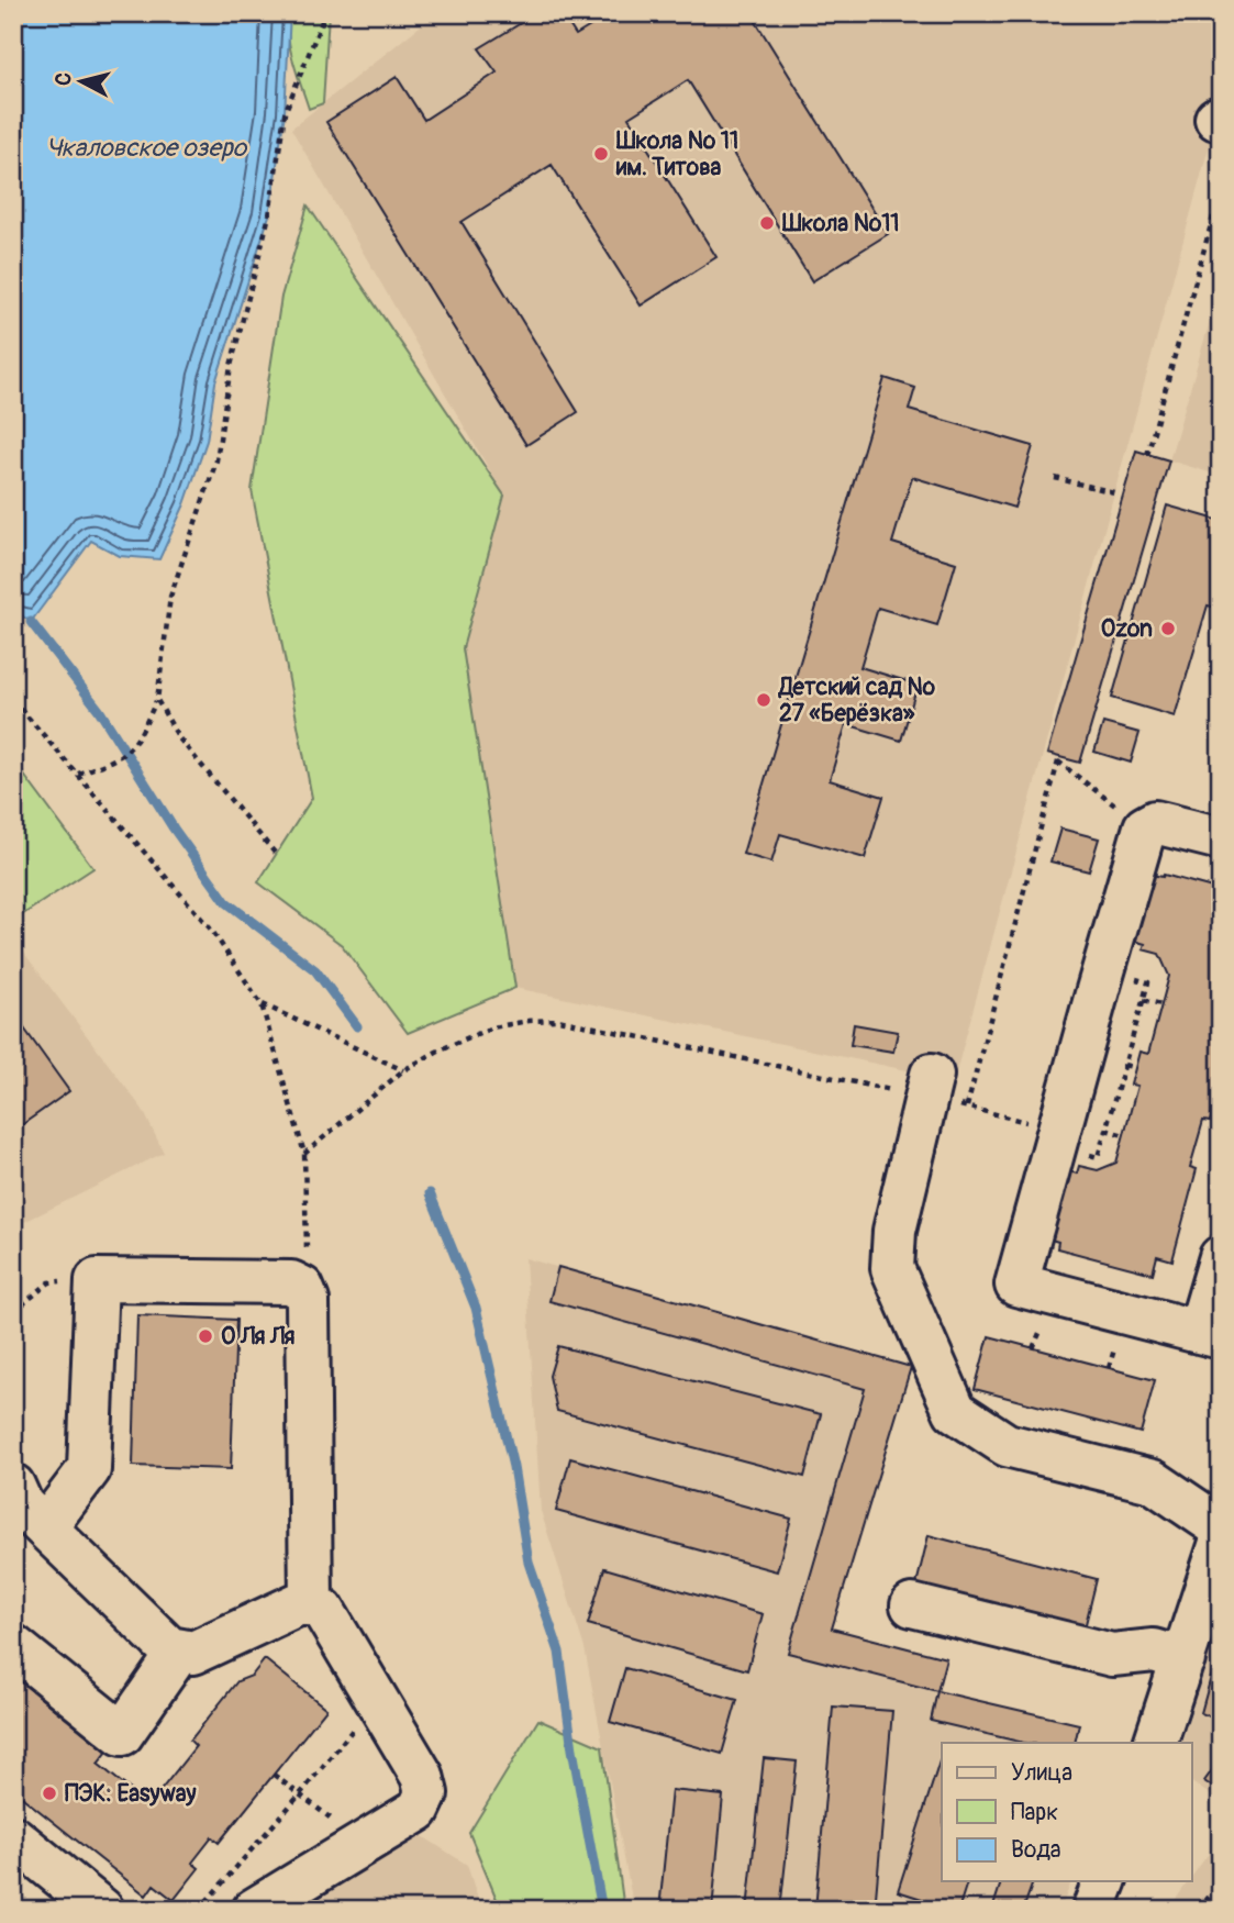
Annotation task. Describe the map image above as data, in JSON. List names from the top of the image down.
{
  "water": ["Чкаловское озеро"],
  "places": [
    "Школа № 11 им. Титова",
    "Школа №11",
    "Ozon",
    "Детский сад № 27 «Берёзка»",
    "О Ля Ля",
    "ПЭК: Easyway"
  ],
  "legend": ["Улица", "Парк", "Вода"],
  "north": "left"
}
